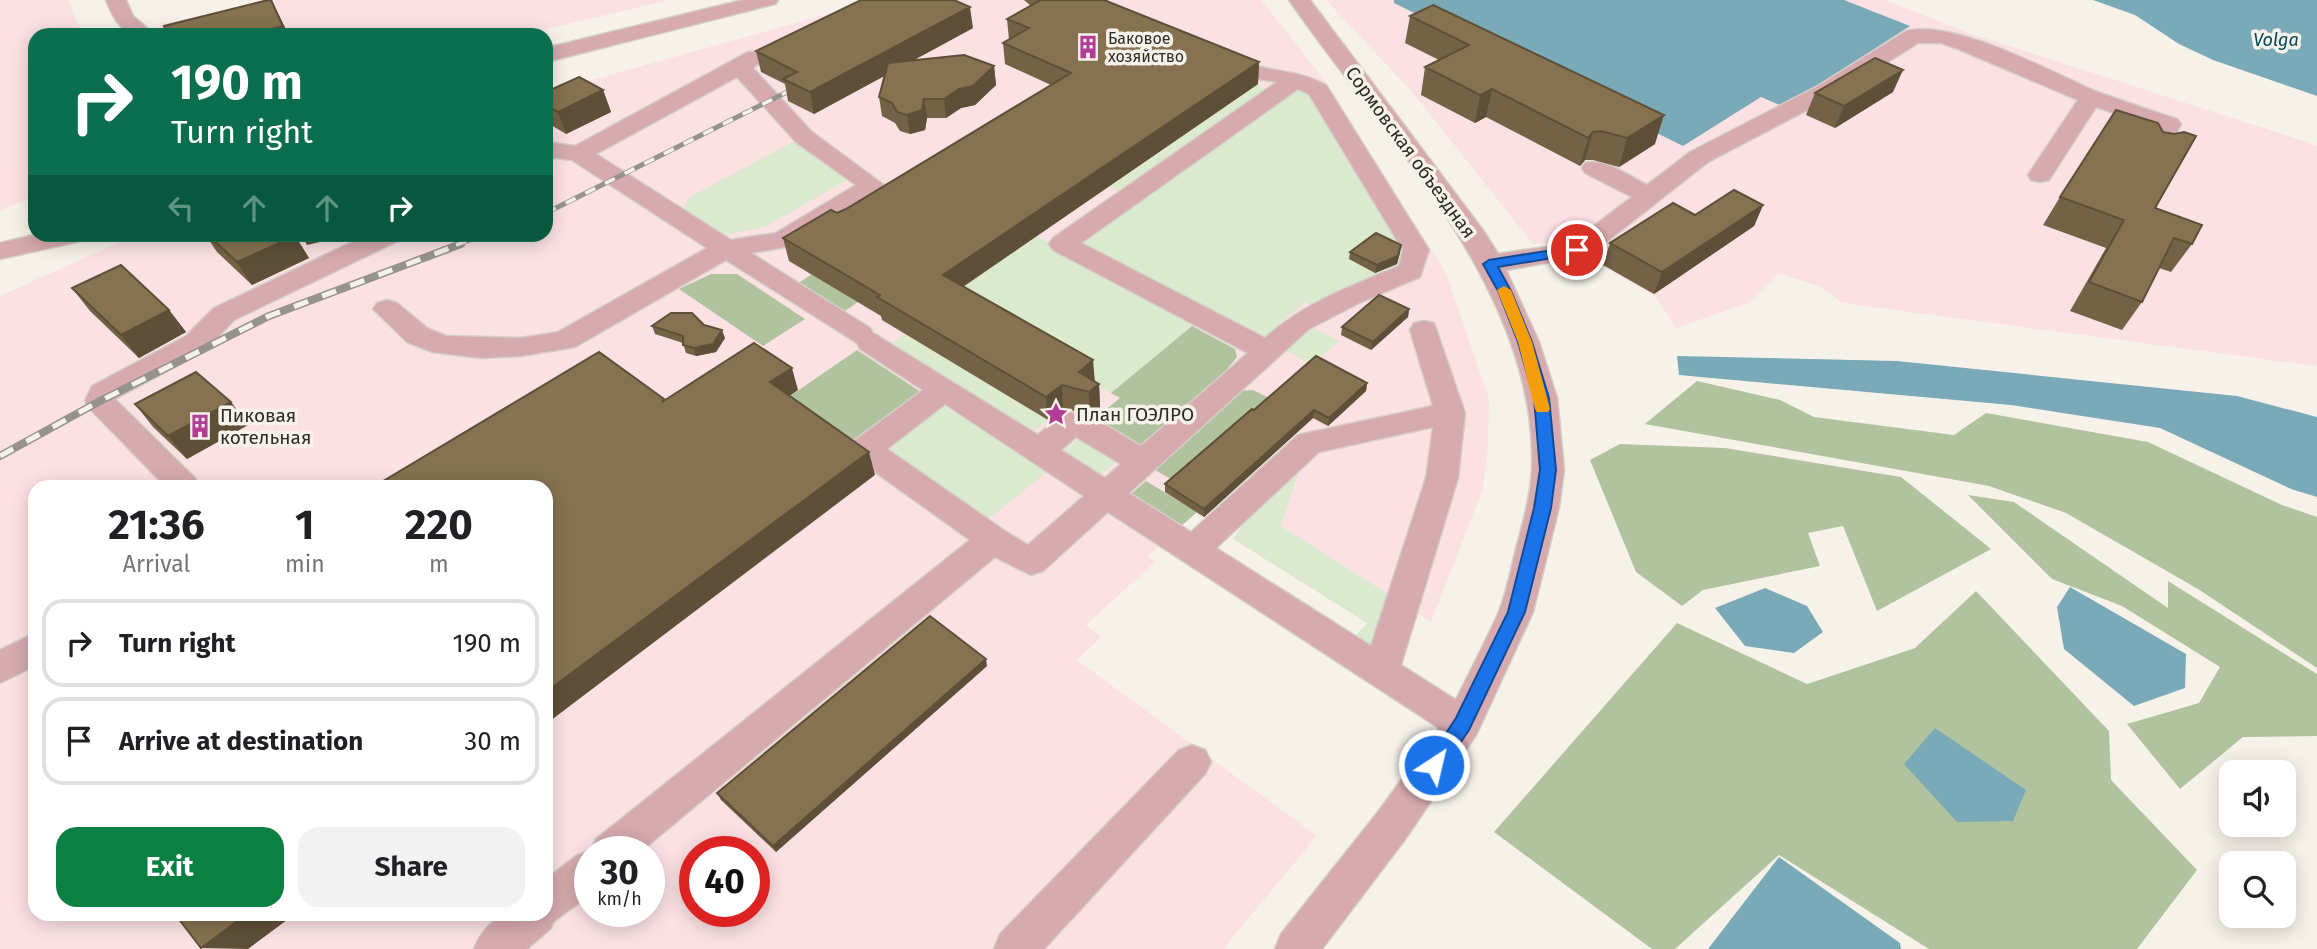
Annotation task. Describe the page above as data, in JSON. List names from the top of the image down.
{
  "streets": {
    "street": ["Сормовская объездная"]
  },
  "water": ["Volga"],
  "places": {
    "building": ["Баковое хозяйство", "Пиковая котельная"],
    "place": ["План ГОЭЛРО"]
  },
  "page": {
    "turn": ["190 m", "Turn right"],
    "eta": [
      "21:36",
      "Arrival",
      "1",
      "min",
      "220",
      "m"
    ],
    "list": [
      {
        "name": "Turn right",
        "value": "190 m"
      },
      {
        "name": "Arrive at destination",
        "value": "30 m"
      }
    ],
    "buttons": ["Exit", "Share"],
    "speed": "30 km/h",
    "limit": "40"
  }
}
